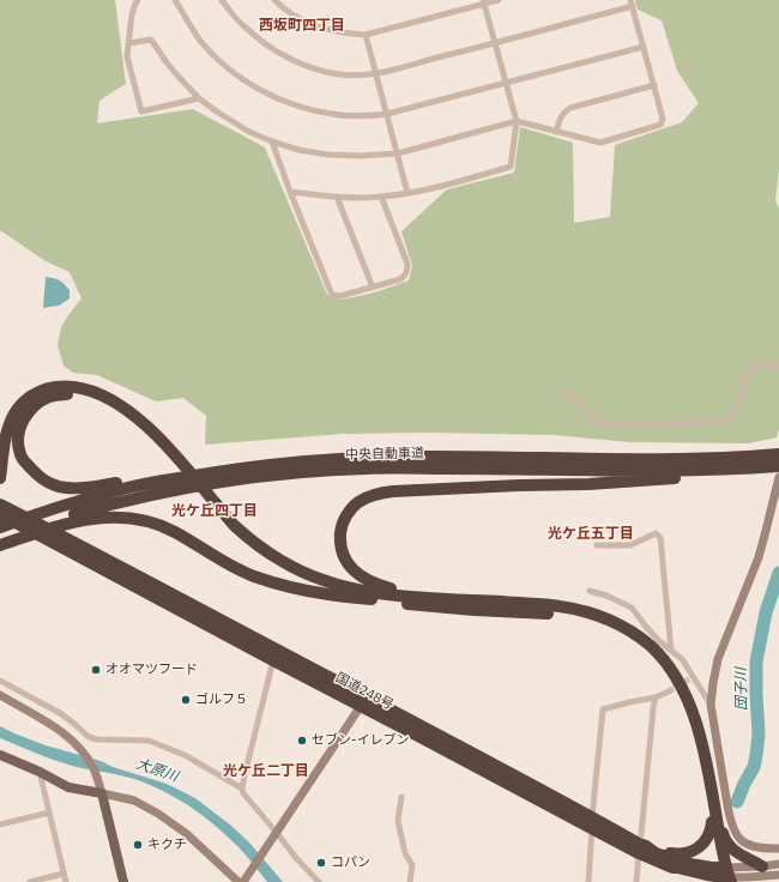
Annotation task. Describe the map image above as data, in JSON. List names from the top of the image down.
{
  "streets": {
    "highway": ["中央自動車道", "国道248号"]
  },
  "districts": [
    "西坂町四丁目",
    "光ケ丘四丁目",
    "光ケ丘五丁目",
    "光ケ丘二丁目"
  ],
  "water": ["団子川", "大原川"],
  "places": [
    "オオマツフード",
    "ゴルフ５",
    "セブン-イレブン",
    "キクチ",
    "コパン"
  ]
}
